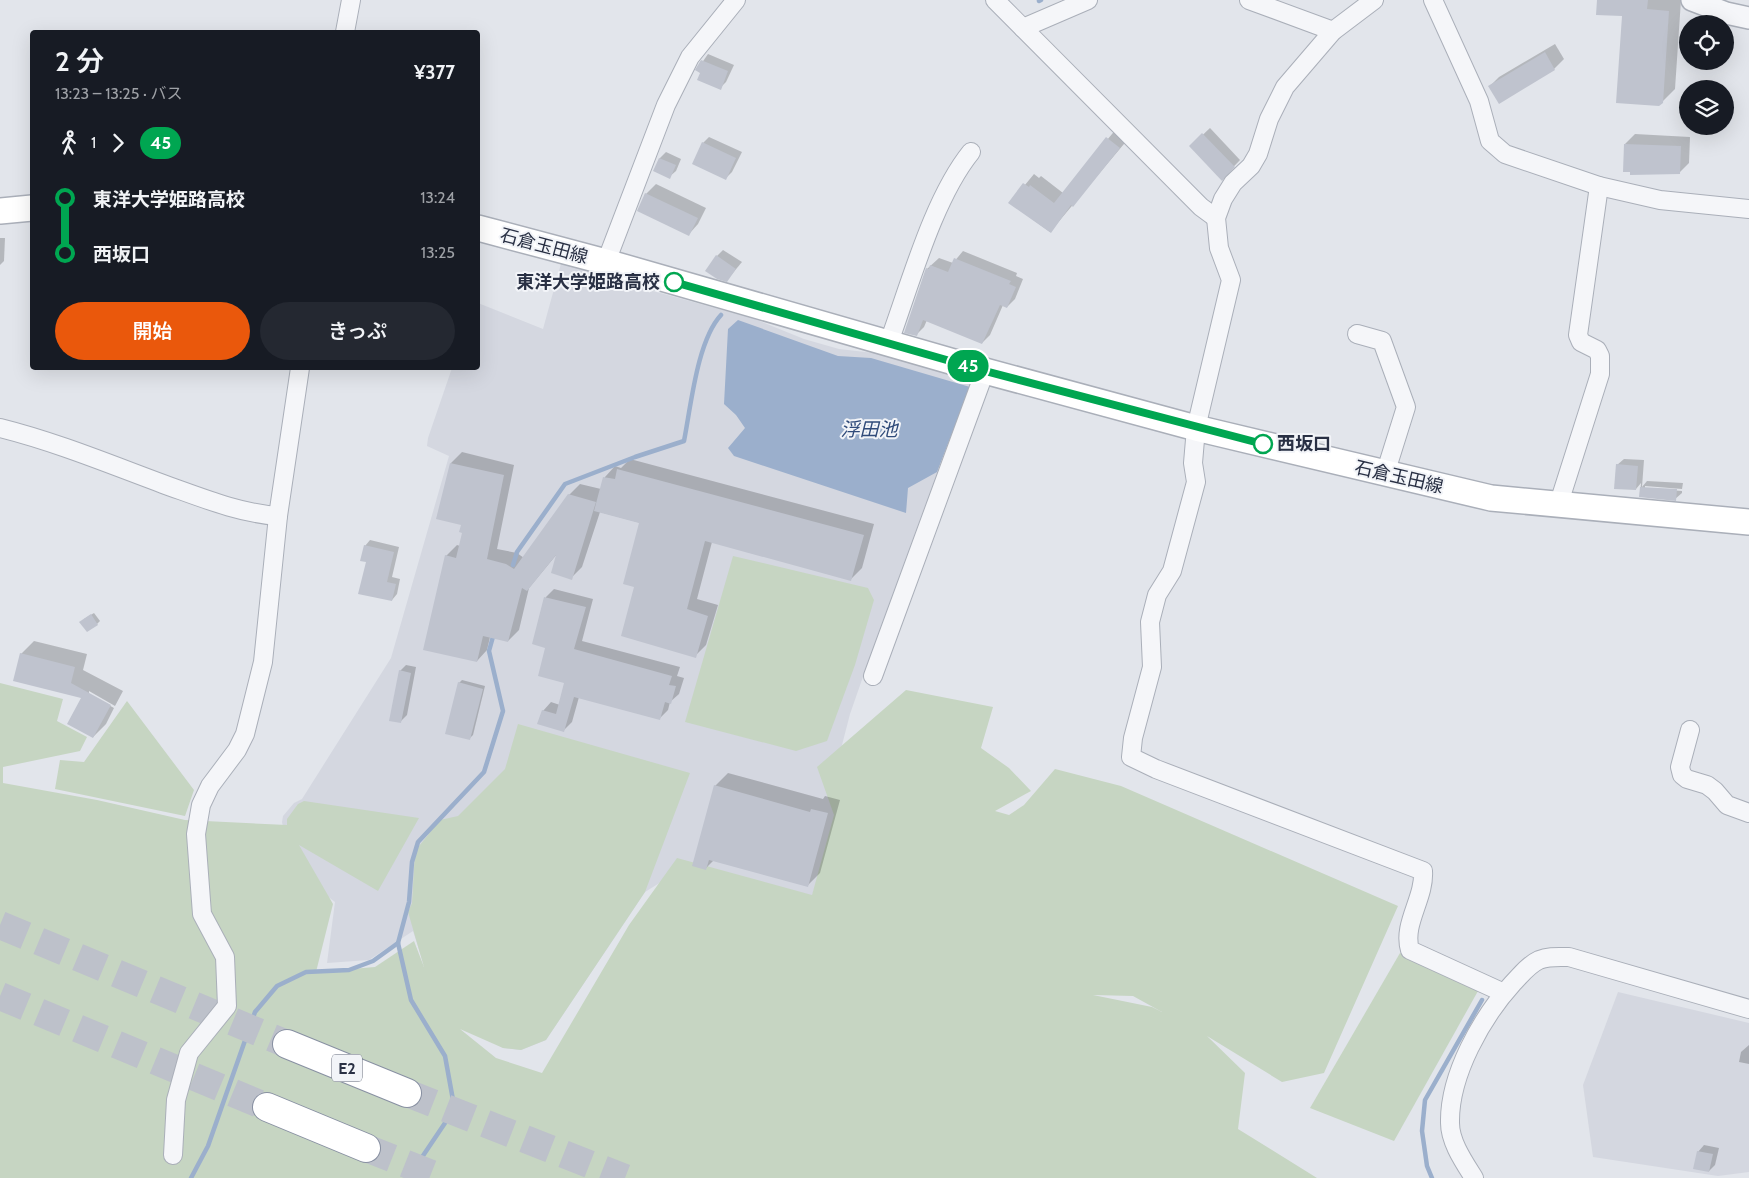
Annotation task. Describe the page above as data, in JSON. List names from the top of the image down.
{
  "streets": {
    "highway": ["E2"],
    "main road": ["石倉玉田線"]
  },
  "water": ["浮田池"],
  "places": ["東洋大学姫路高校", "西坂口"],
  "lines": ["bus line 45"],
  "page": {
    "on_map": "45",
    "heading": ["2 分", "13:23 – 13:25 · バス", "¥377"],
    "legs": ["1", "45"],
    "list": [
      {
        "name": "東洋大学姫路高校",
        "value": "13:24"
      },
      {
        "name": "西坂口",
        "value": "13:25"
      }
    ],
    "buttons": ["開始", "きっぷ"]
  }
}
